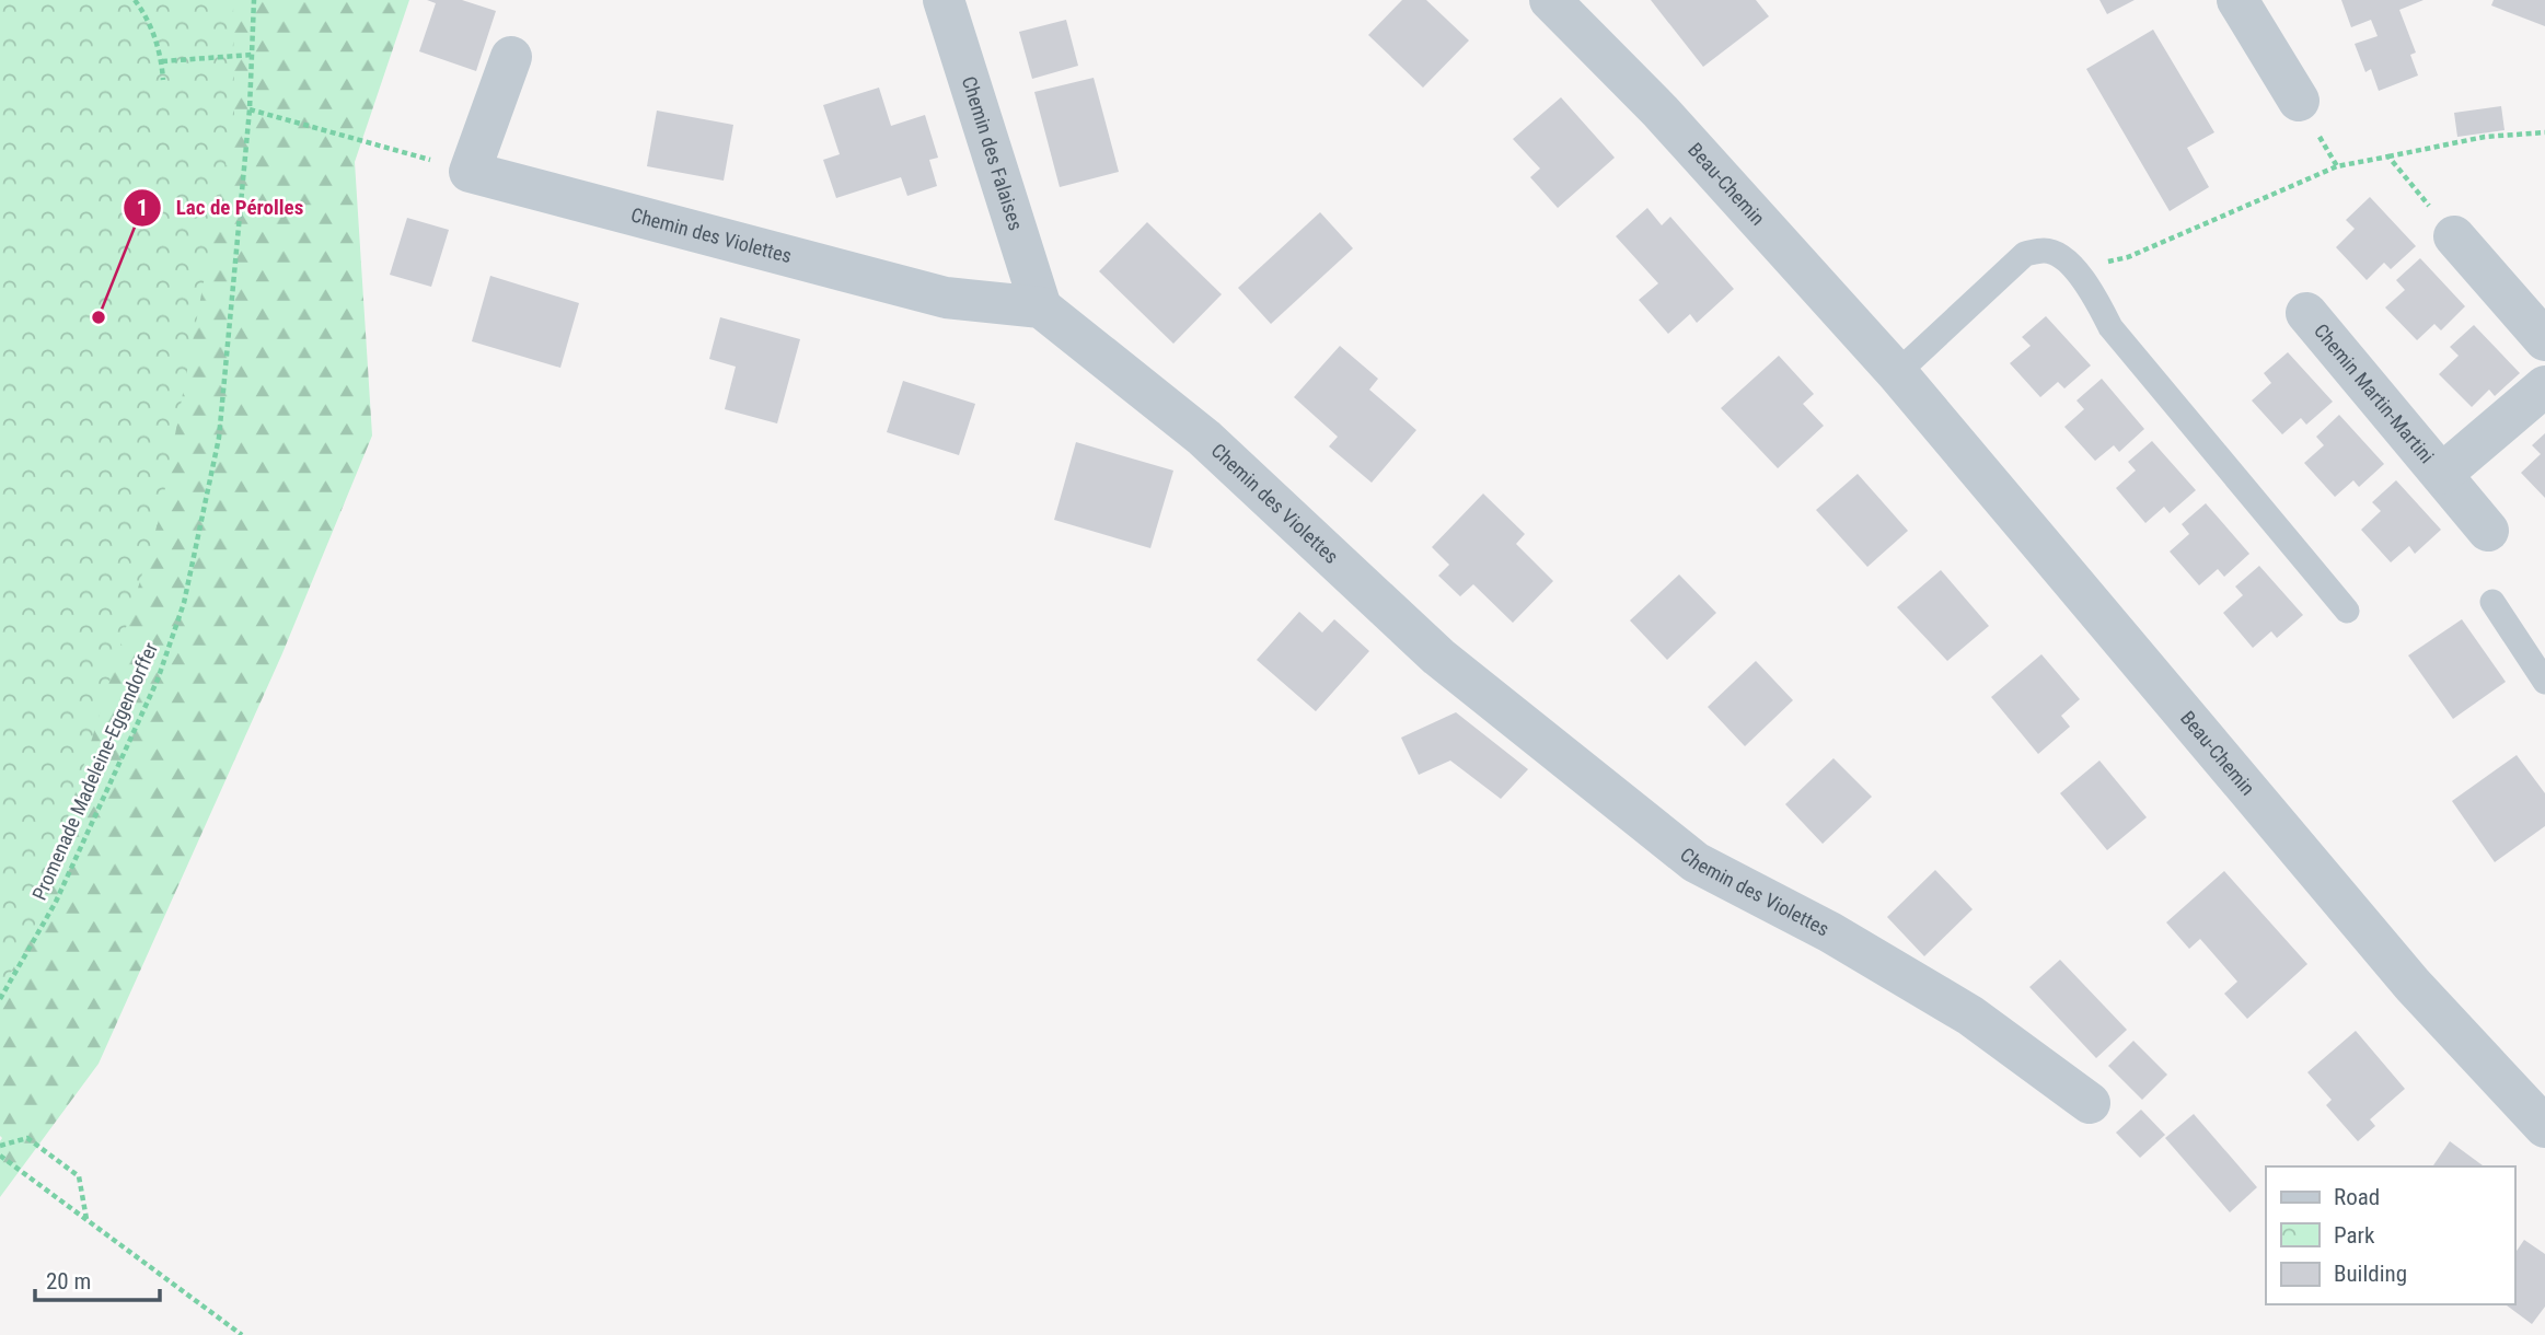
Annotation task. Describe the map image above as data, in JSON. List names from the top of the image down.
{
  "streets": {
    "street": [
      "Chemin des Falaises",
      "Beau-Chemin",
      "Chemin des Violettes",
      "Chemin Martin-Martini"
    ],
    "path": ["Promenade Madeleine-Eggendorffer"]
  },
  "crossings": [
    ["Chemin des Falaises", "Chemin des Violettes"]
  ],
  "places": ["Lac de Pérolles"],
  "legend": ["Road", "Park", "Building"],
  "scale_bar": "20 m"
}
